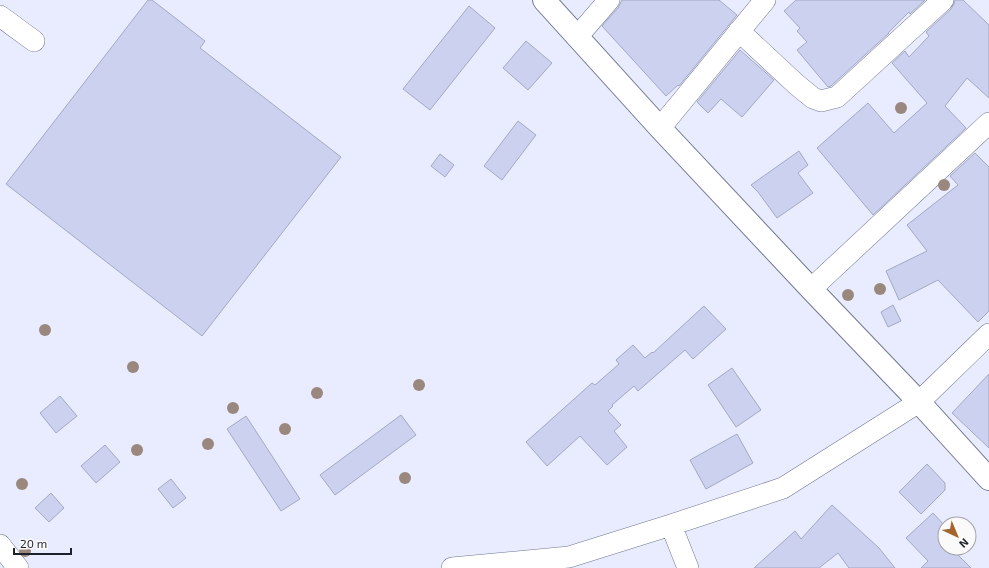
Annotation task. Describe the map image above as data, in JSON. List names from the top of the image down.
{
  "scale_bar": "20 m",
  "north": "bottom right"
}
